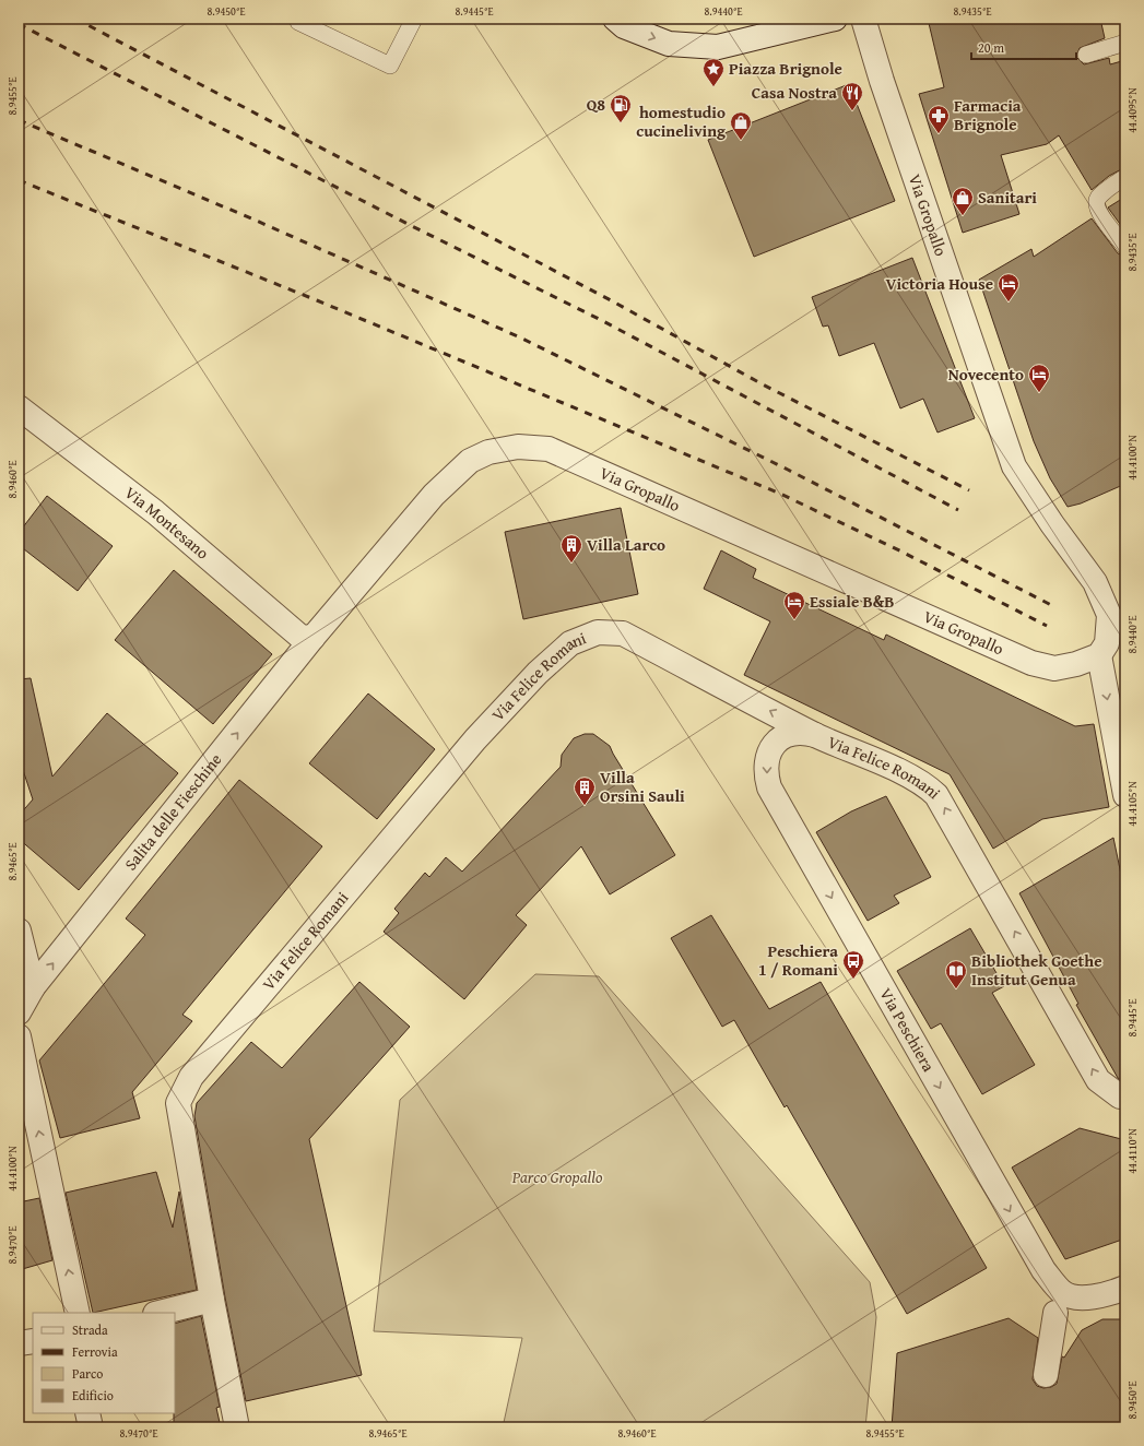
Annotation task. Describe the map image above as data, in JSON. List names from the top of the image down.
{
  "streets": {
    "street": [
      "Via Gropallo",
      "Via Montesano",
      "Via Felice Romani",
      "Salita delle Fieschine",
      "Via Peschiera"
    ]
  },
  "crossings": [
    ["Via Gropallo", "Via Montesano"],
    ["Via Gropallo", "Salita delle Fieschine"],
    ["Via Montesano", "Salita delle Fieschine"],
    ["Via Felice Romani", "Via Peschiera"]
  ],
  "one_way": ["Salita delle Fieschine", "Via Peschiera"],
  "parks": ["Parco Gropallo"],
  "places": {
    "place": ["Piazza Brignole"],
    "restaurant": ["Casa Nostra"],
    "fuel station": ["Q8"],
    "pharmacy": ["Farmacia Brignole"],
    "shop": ["homestudio cucineliving", "Sanitari"],
    "hotel": ["Victoria House", "Novecento", "Essiale B&B"],
    "building": ["Villa Larco", "Villa Orsini Sauli"],
    "bus stop": ["Peschiera 1 / Romani"],
    "library": ["Bibliothek Goethe Institut Genua"]
  },
  "legend": [
    "Strada",
    "Ferrovia",
    "Parco",
    "Edificio"
  ],
  "scale_bar": "20 m",
  "coordinates": [
    "8.9450°E",
    "8.9445°E",
    "8.9440°E",
    "8.9435°E",
    "8.9455°E",
    "44.4095°N",
    "44.4100°N",
    "8.9460°E",
    "44.4105°N",
    "8.9465°E",
    "44.4110°N",
    "8.9470°E"
  ]
}
